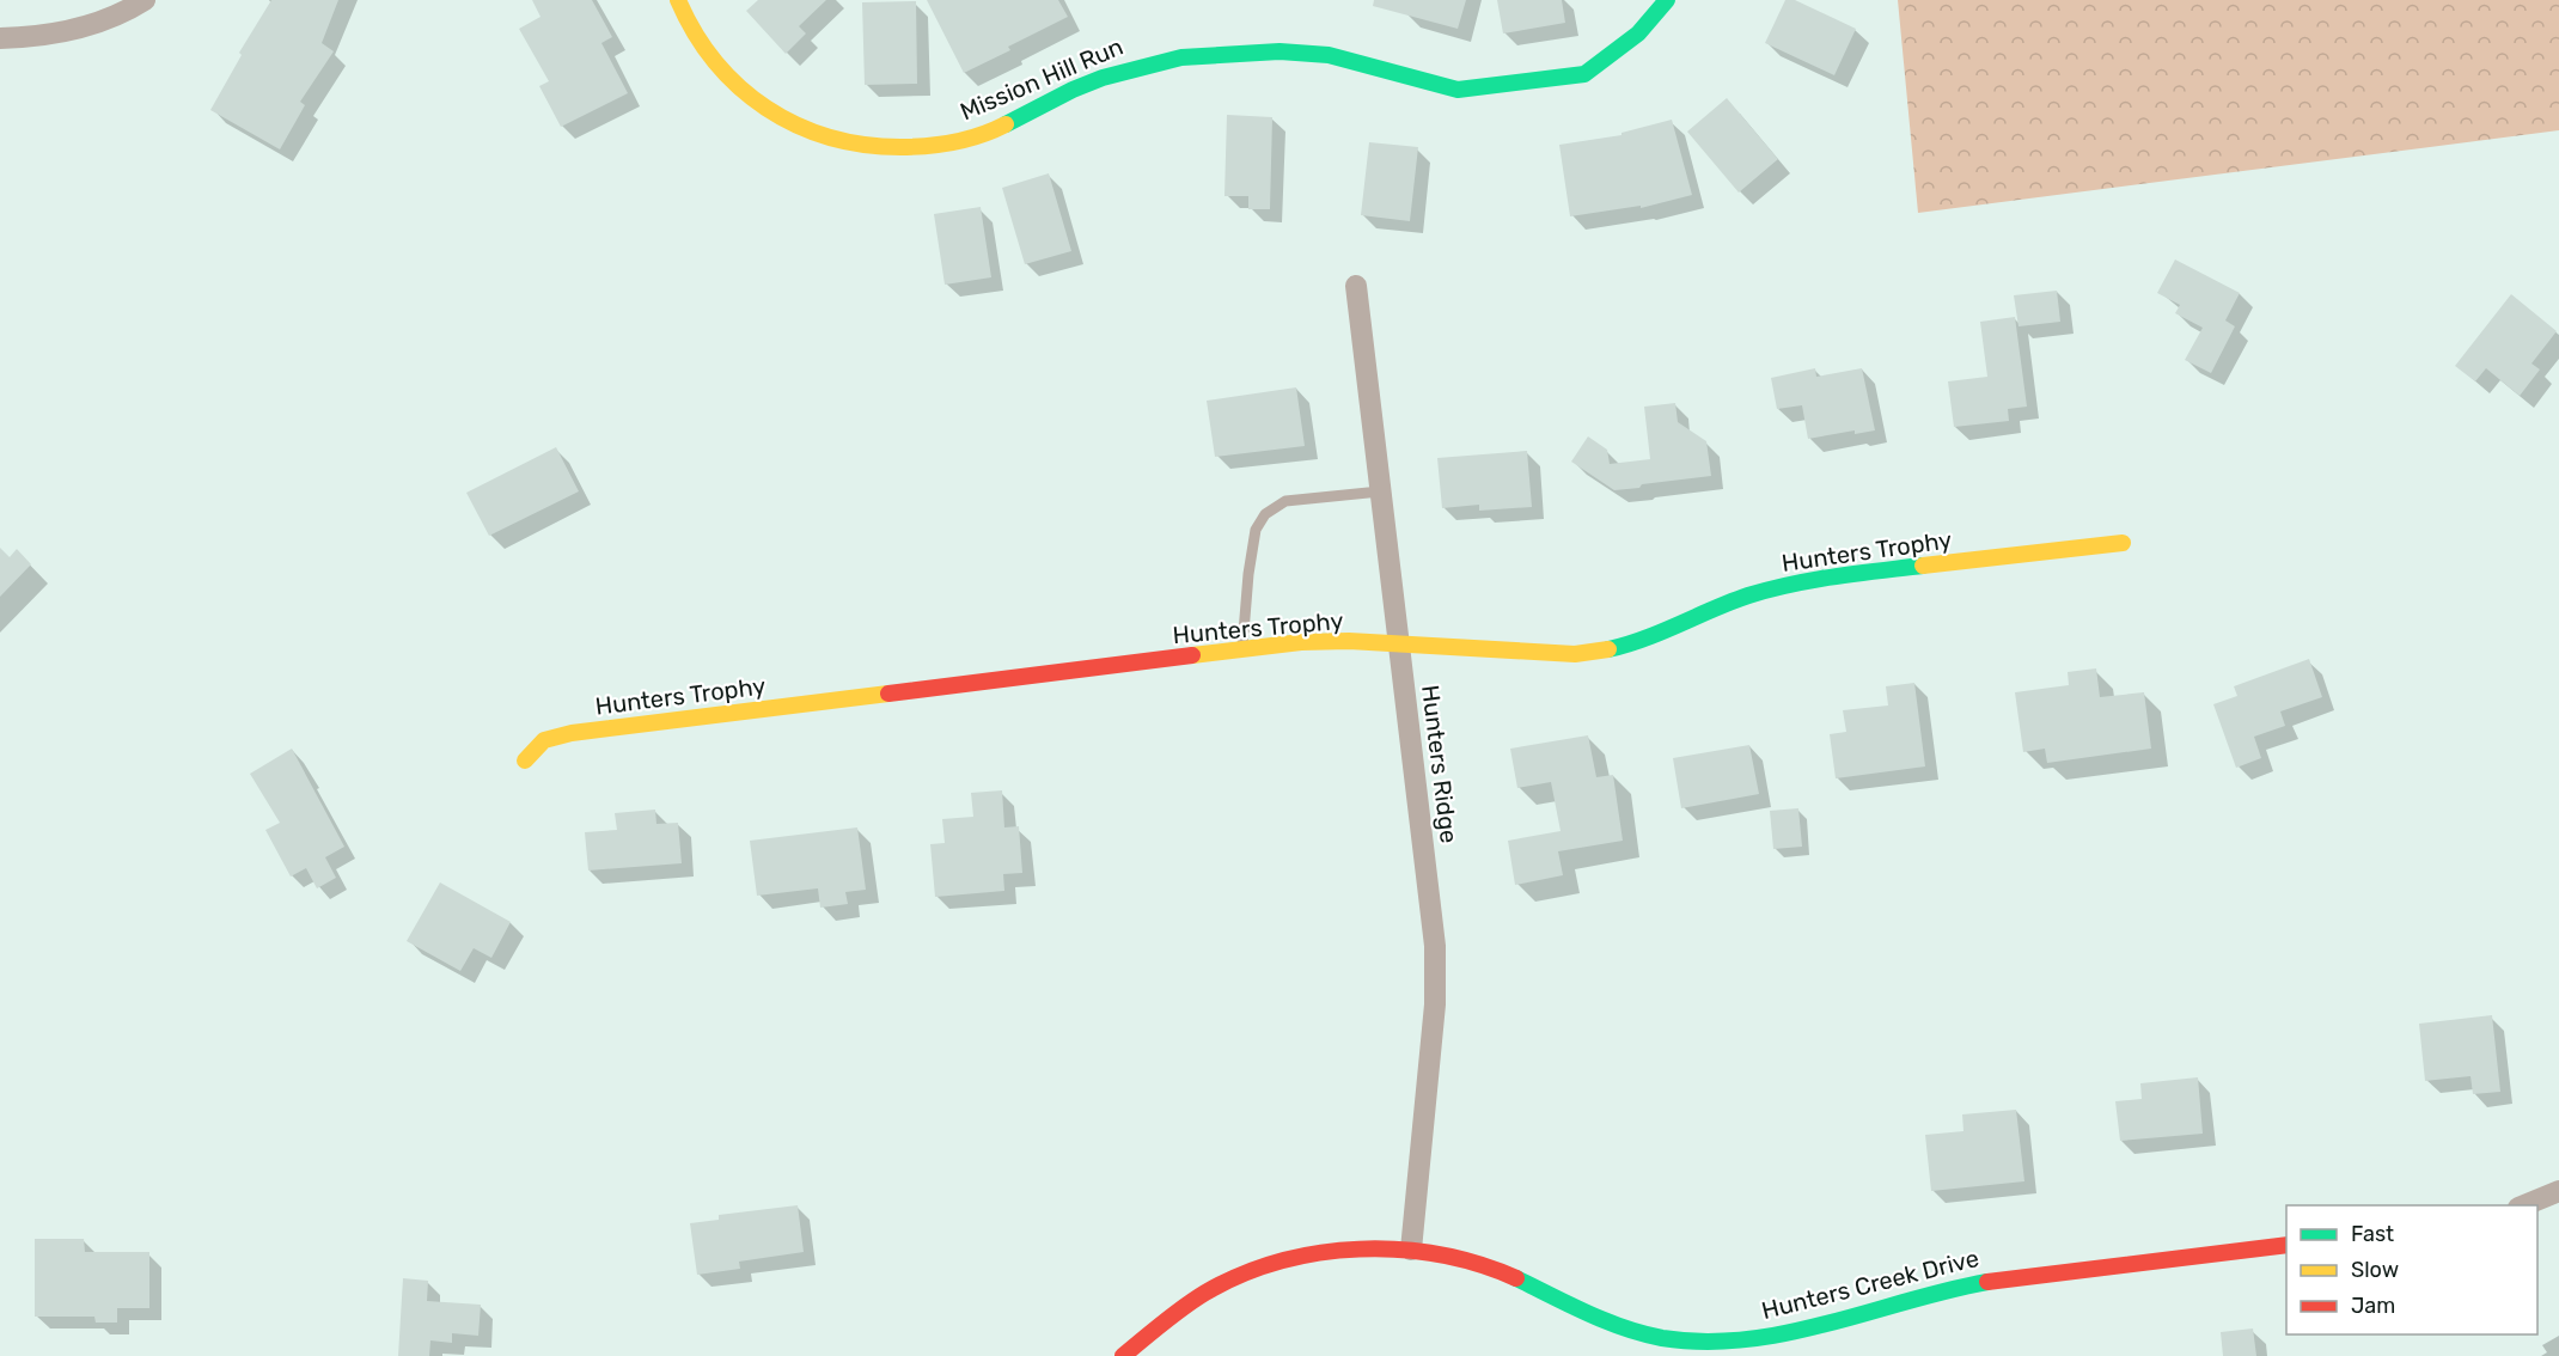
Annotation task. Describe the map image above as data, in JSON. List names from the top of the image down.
{
  "streets": {
    "street": [
      "Mission Hill Run",
      "Hunters Trophy",
      "Hunters Ridge",
      "Hunters Creek Drive"
    ]
  },
  "crossings": [
    ["Hunters Trophy", "Hunters Ridge"],
    ["Hunters Ridge", "Hunters Creek Drive"]
  ],
  "legend": ["Fast", "Slow", "Jam"]
}
